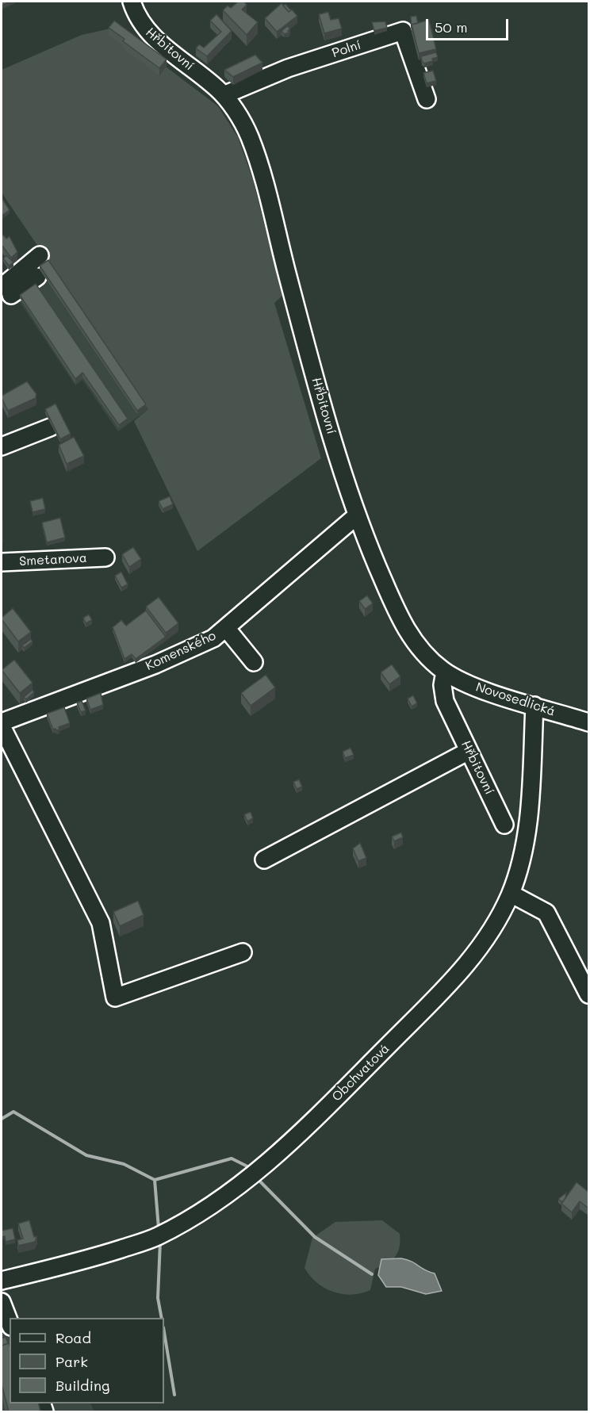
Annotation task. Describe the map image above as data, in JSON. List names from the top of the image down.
{
  "streets": {
    "street": [
      "Hřbitovní",
      "Polní",
      "Smetanova",
      "Komenského",
      "Novosedlická",
      "Obchvatová"
    ]
  },
  "crossings": [
    ["Hřbitovní", "Polní"],
    ["Hřbitovní", "Komenského"],
    ["Hřbitovní", "Novosedlická"],
    ["Novosedlická", "Obchvatová"]
  ],
  "legend": ["Road", "Park", "Building"],
  "scale_bar": "50 m"
}
